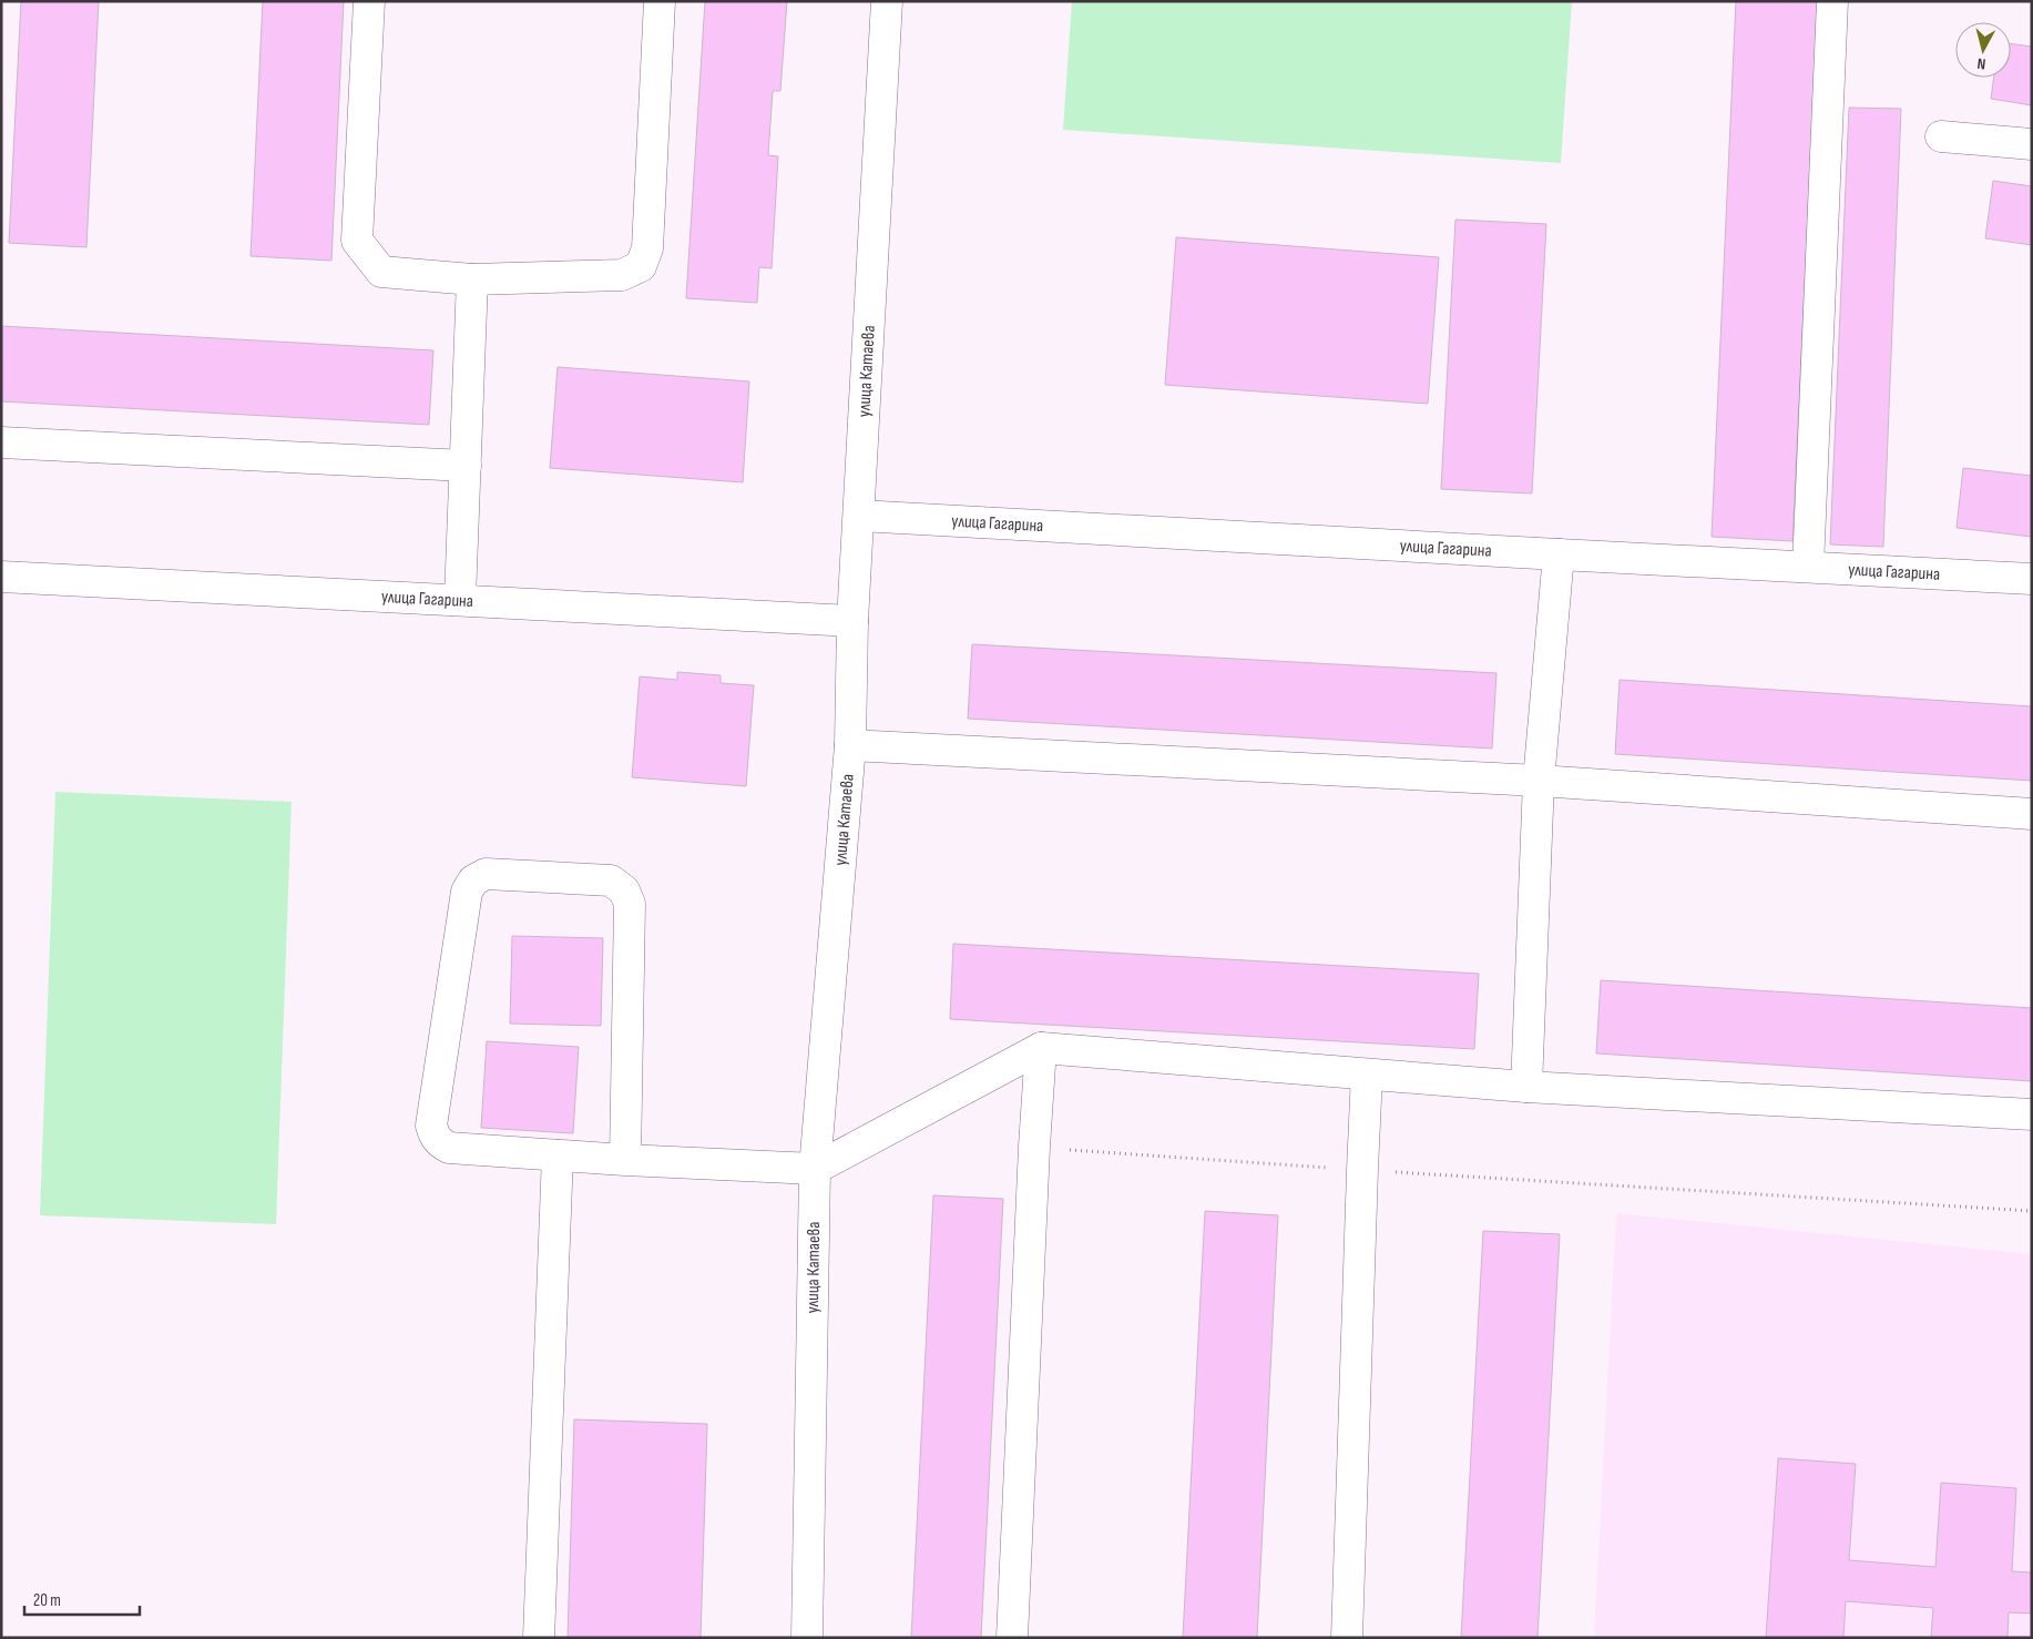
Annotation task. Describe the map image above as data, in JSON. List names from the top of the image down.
{
  "streets": {
    "street": ["улица Катаева", "улица Гагарина"]
  },
  "crossings": [
    ["улица Катаева", "улица Гагарина"]
  ],
  "scale_bar": "20 m",
  "north": "bottom"
}
